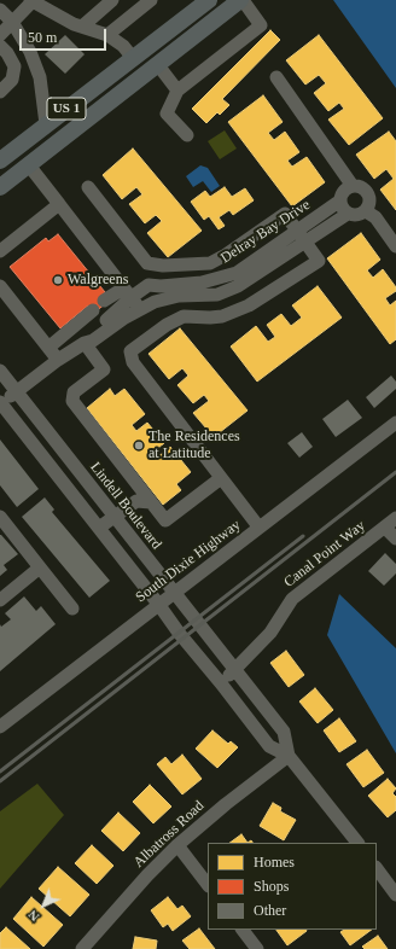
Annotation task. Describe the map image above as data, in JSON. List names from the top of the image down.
{
  "streets": {
    "main road": ["US 1"],
    "street": [
      "Delray Bay Drive",
      "Lindell Boulevard",
      "Canal Point Way",
      "South Dixie Highway",
      "Albatross Road"
    ]
  },
  "crossings": [
    ["Delray Bay Drive", "Lindell Boulevard"],
    ["Lindell Boulevard", "Canal Point Way"],
    ["Lindell Boulevard", "South Dixie Highway"],
    ["Lindell Boulevard", "Albatross Road"]
  ],
  "places": ["Walgreens", "The Residences at Latitude"],
  "legend": ["Homes", "Shops", "Other"],
  "scale_bar": "50 m",
  "north": "bottom left"
}
